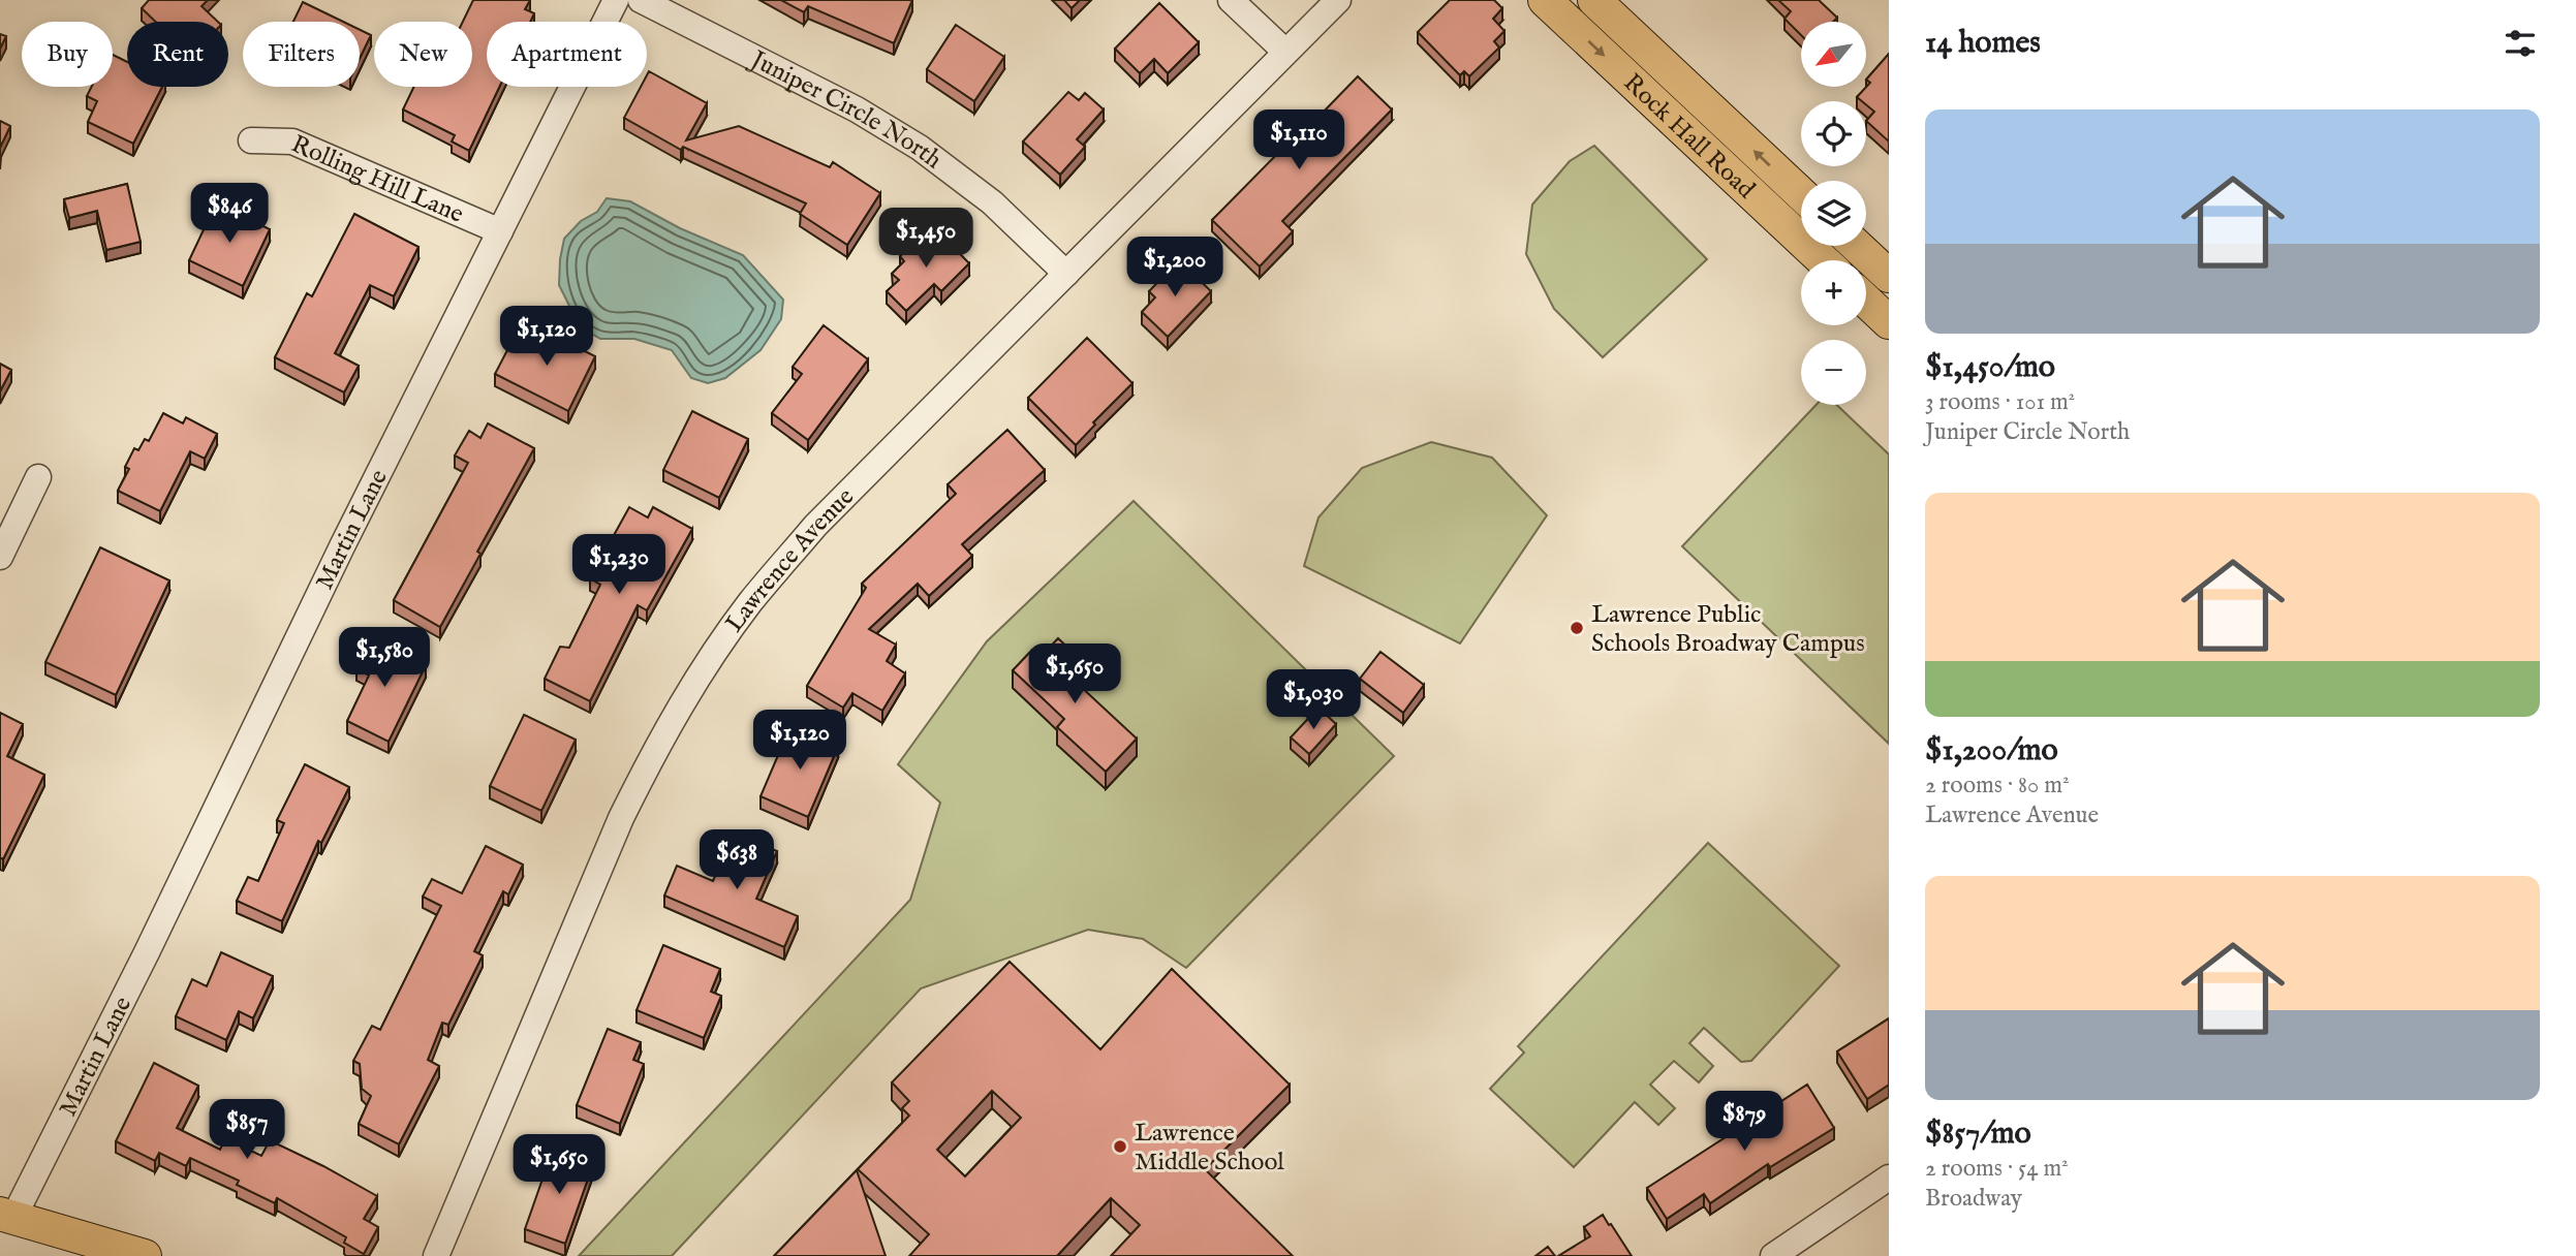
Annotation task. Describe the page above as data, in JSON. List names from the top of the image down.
{
  "streets": {
    "main road": ["Rock Hall Road"],
    "street": [
      "Juniper Circle North",
      "Rolling Hill Lane",
      "Martin Lane",
      "Lawrence Avenue"
    ]
  },
  "crossings": [
    ["Juniper Circle North", "Lawrence Avenue"],
    ["Rolling Hill Lane", "Martin Lane"]
  ],
  "places": ["Lawrence Public Schools Broadway Campus", "Lawrence Middle School"],
  "north": "bottom left",
  "page": {
    "heading": "14 homes",
    "map_buttons": ["+", "−"],
    "chip": [
      "Buy",
      "Rent",
      "Filters",
      "New",
      "Apartment"
    ],
    "list": [
      {
        "name": "$1,450/mo",
        "note": "3 rooms · 101 m² · Juniper Circle North"
      },
      {
        "name": "$1,200/mo",
        "note": "2 rooms · 80 m² · Lawrence Avenue"
      },
      {
        "name": "$857/mo",
        "note": "2 rooms · 54 m² · Broadway"
      }
    ],
    "price": [
      "$1,110",
      "$846",
      "$1,450",
      "$1,200",
      "$1,120",
      "$1,230",
      "$1,580",
      "$1,650",
      "$1,030",
      "$1,120",
      "$638",
      "$879",
      "$857",
      "$1,650"
    ]
  }
}
